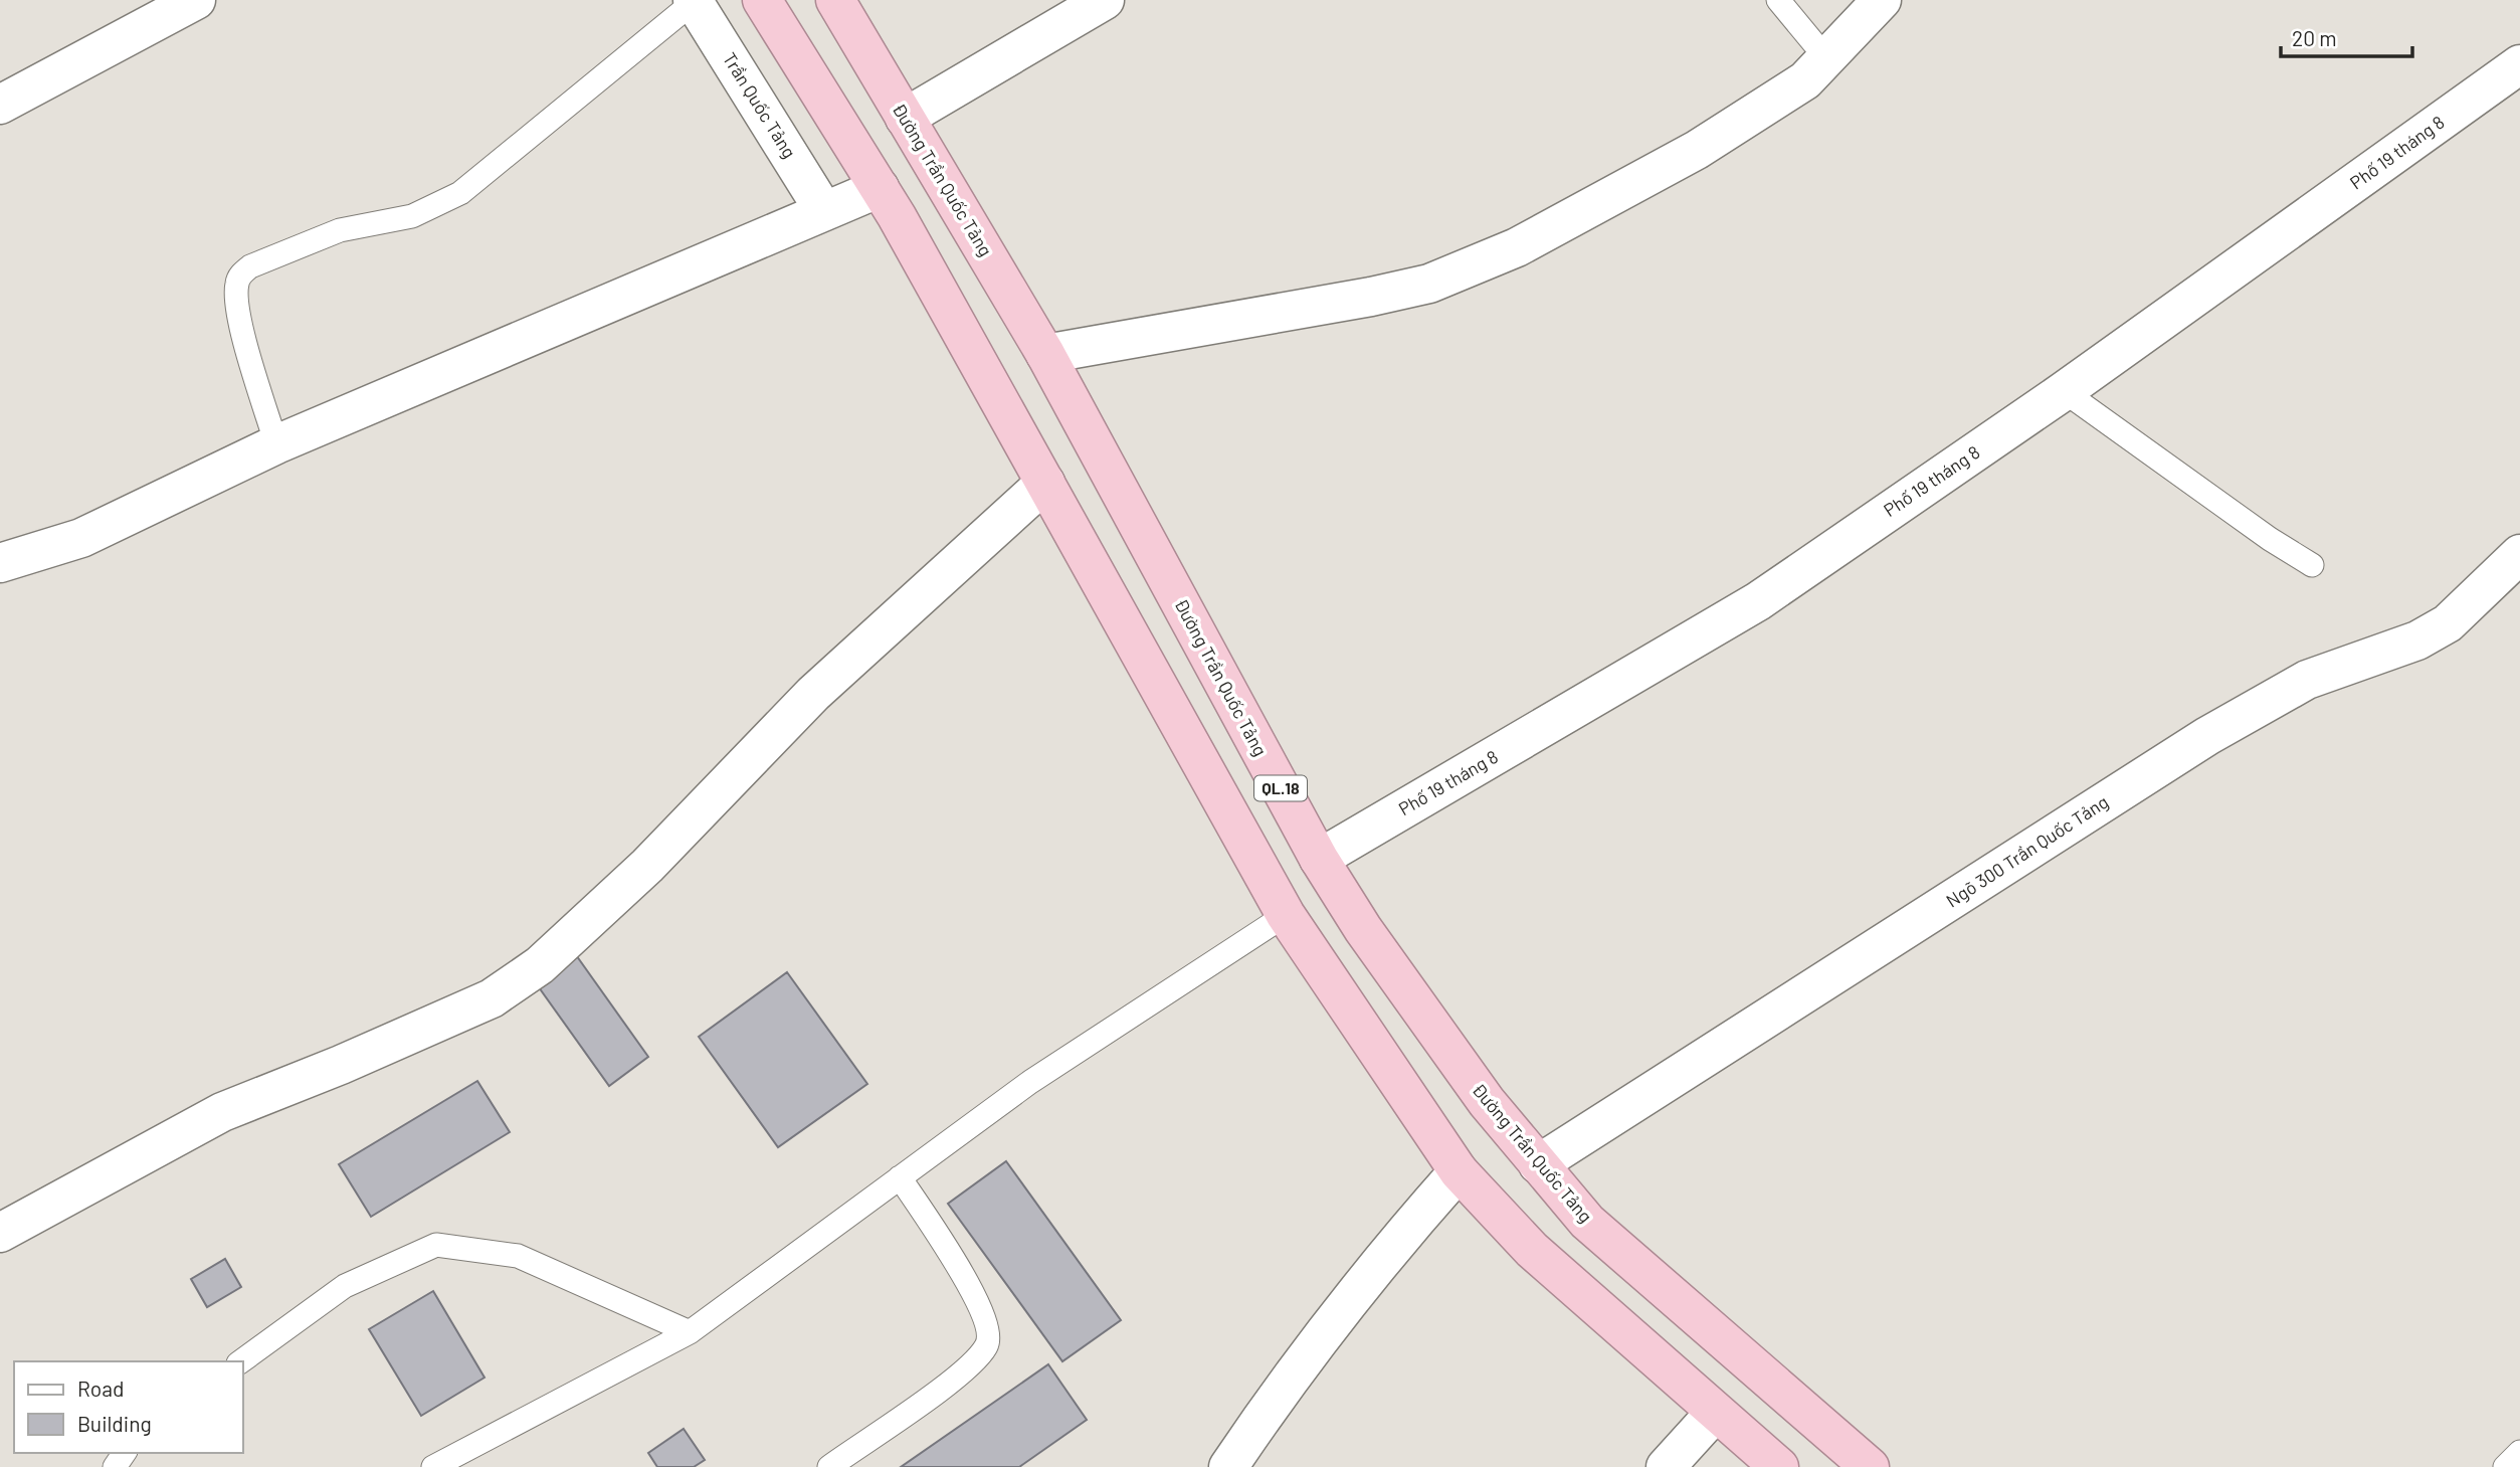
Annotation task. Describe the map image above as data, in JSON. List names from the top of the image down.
{
  "streets": {
    "highway": ["Đường Trần Quốc Tảng", "QL.18"],
    "street": ["Trần Quốc Tảng", "Phố 19 tháng 8", "Ngõ 300 Trần Quốc Tảng"]
  },
  "crossings": [
    ["Phố 19 tháng 8", "Đường Trần Quốc Tảng"],
    ["Đường Trần Quốc Tảng", "Ngõ 300 Trần Quốc Tảng"]
  ],
  "legend": ["Road", "Building"],
  "scale_bar": "20 m"
}
